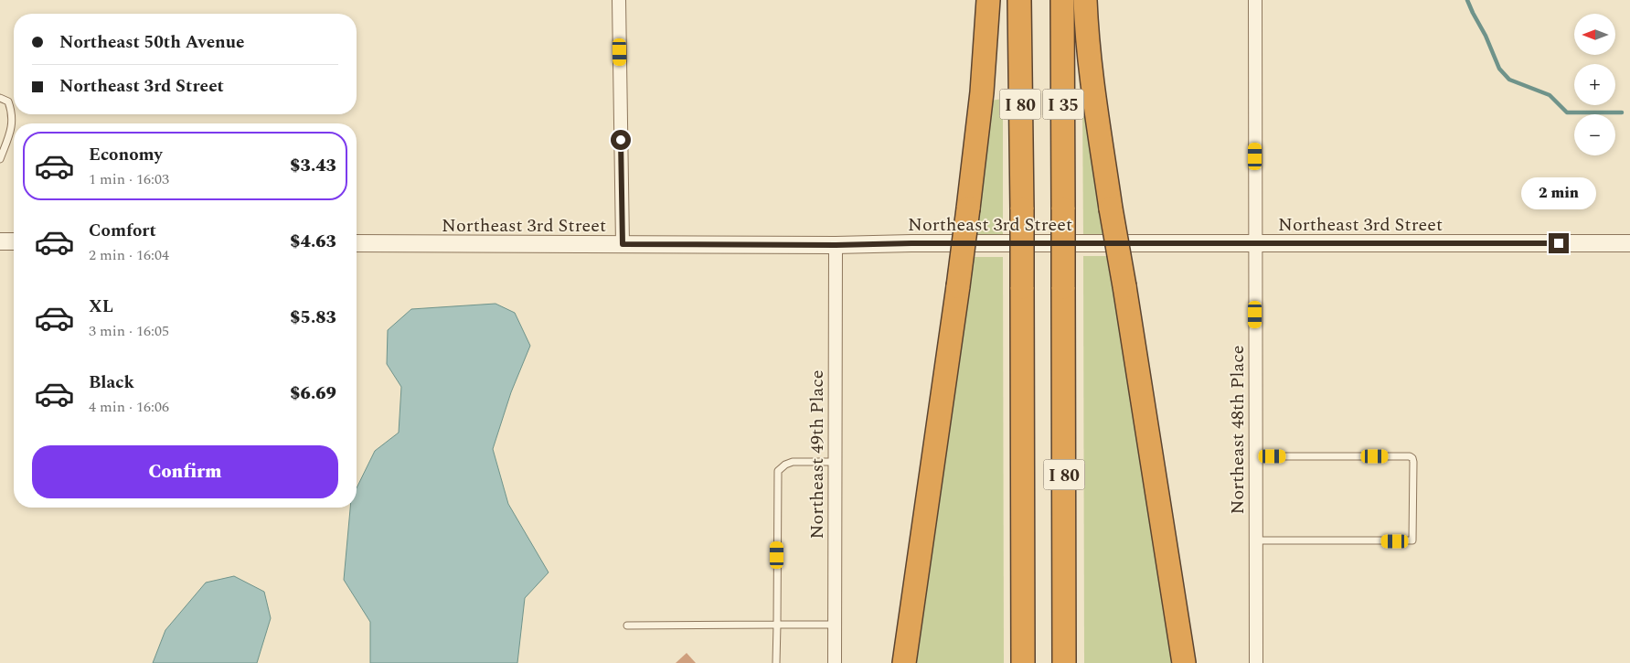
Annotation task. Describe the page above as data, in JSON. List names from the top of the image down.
{
  "streets": {
    "highway": ["I 80", "I 35"],
    "street": ["Northeast 3rd Street", "Northeast 48th Place", "Northeast 49th Place"]
  },
  "crossings": [
    ["I 80", "I 35"],
    ["Northeast 3rd Street", "Northeast 48th Place"],
    ["Northeast 3rd Street", "Northeast 49th Place"]
  ],
  "north": "left",
  "page": {
    "map_buttons": ["+", "−"],
    "banner": ["Northeast 50th Avenue", "Northeast 3rd Street"],
    "list": [
      {
        "name": "Economy",
        "note": "1 min · 16:03",
        "value": "$3.43"
      },
      {
        "name": "Comfort",
        "note": "2 min · 16:04",
        "value": "$4.63"
      },
      {
        "name": "XL",
        "note": "3 min · 16:05",
        "value": "$5.83"
      },
      {
        "name": "Black",
        "note": "4 min · 16:06",
        "value": "$6.69"
      }
    ],
    "bubble": "2 min",
    "buttons": "Confirm"
  }
}
